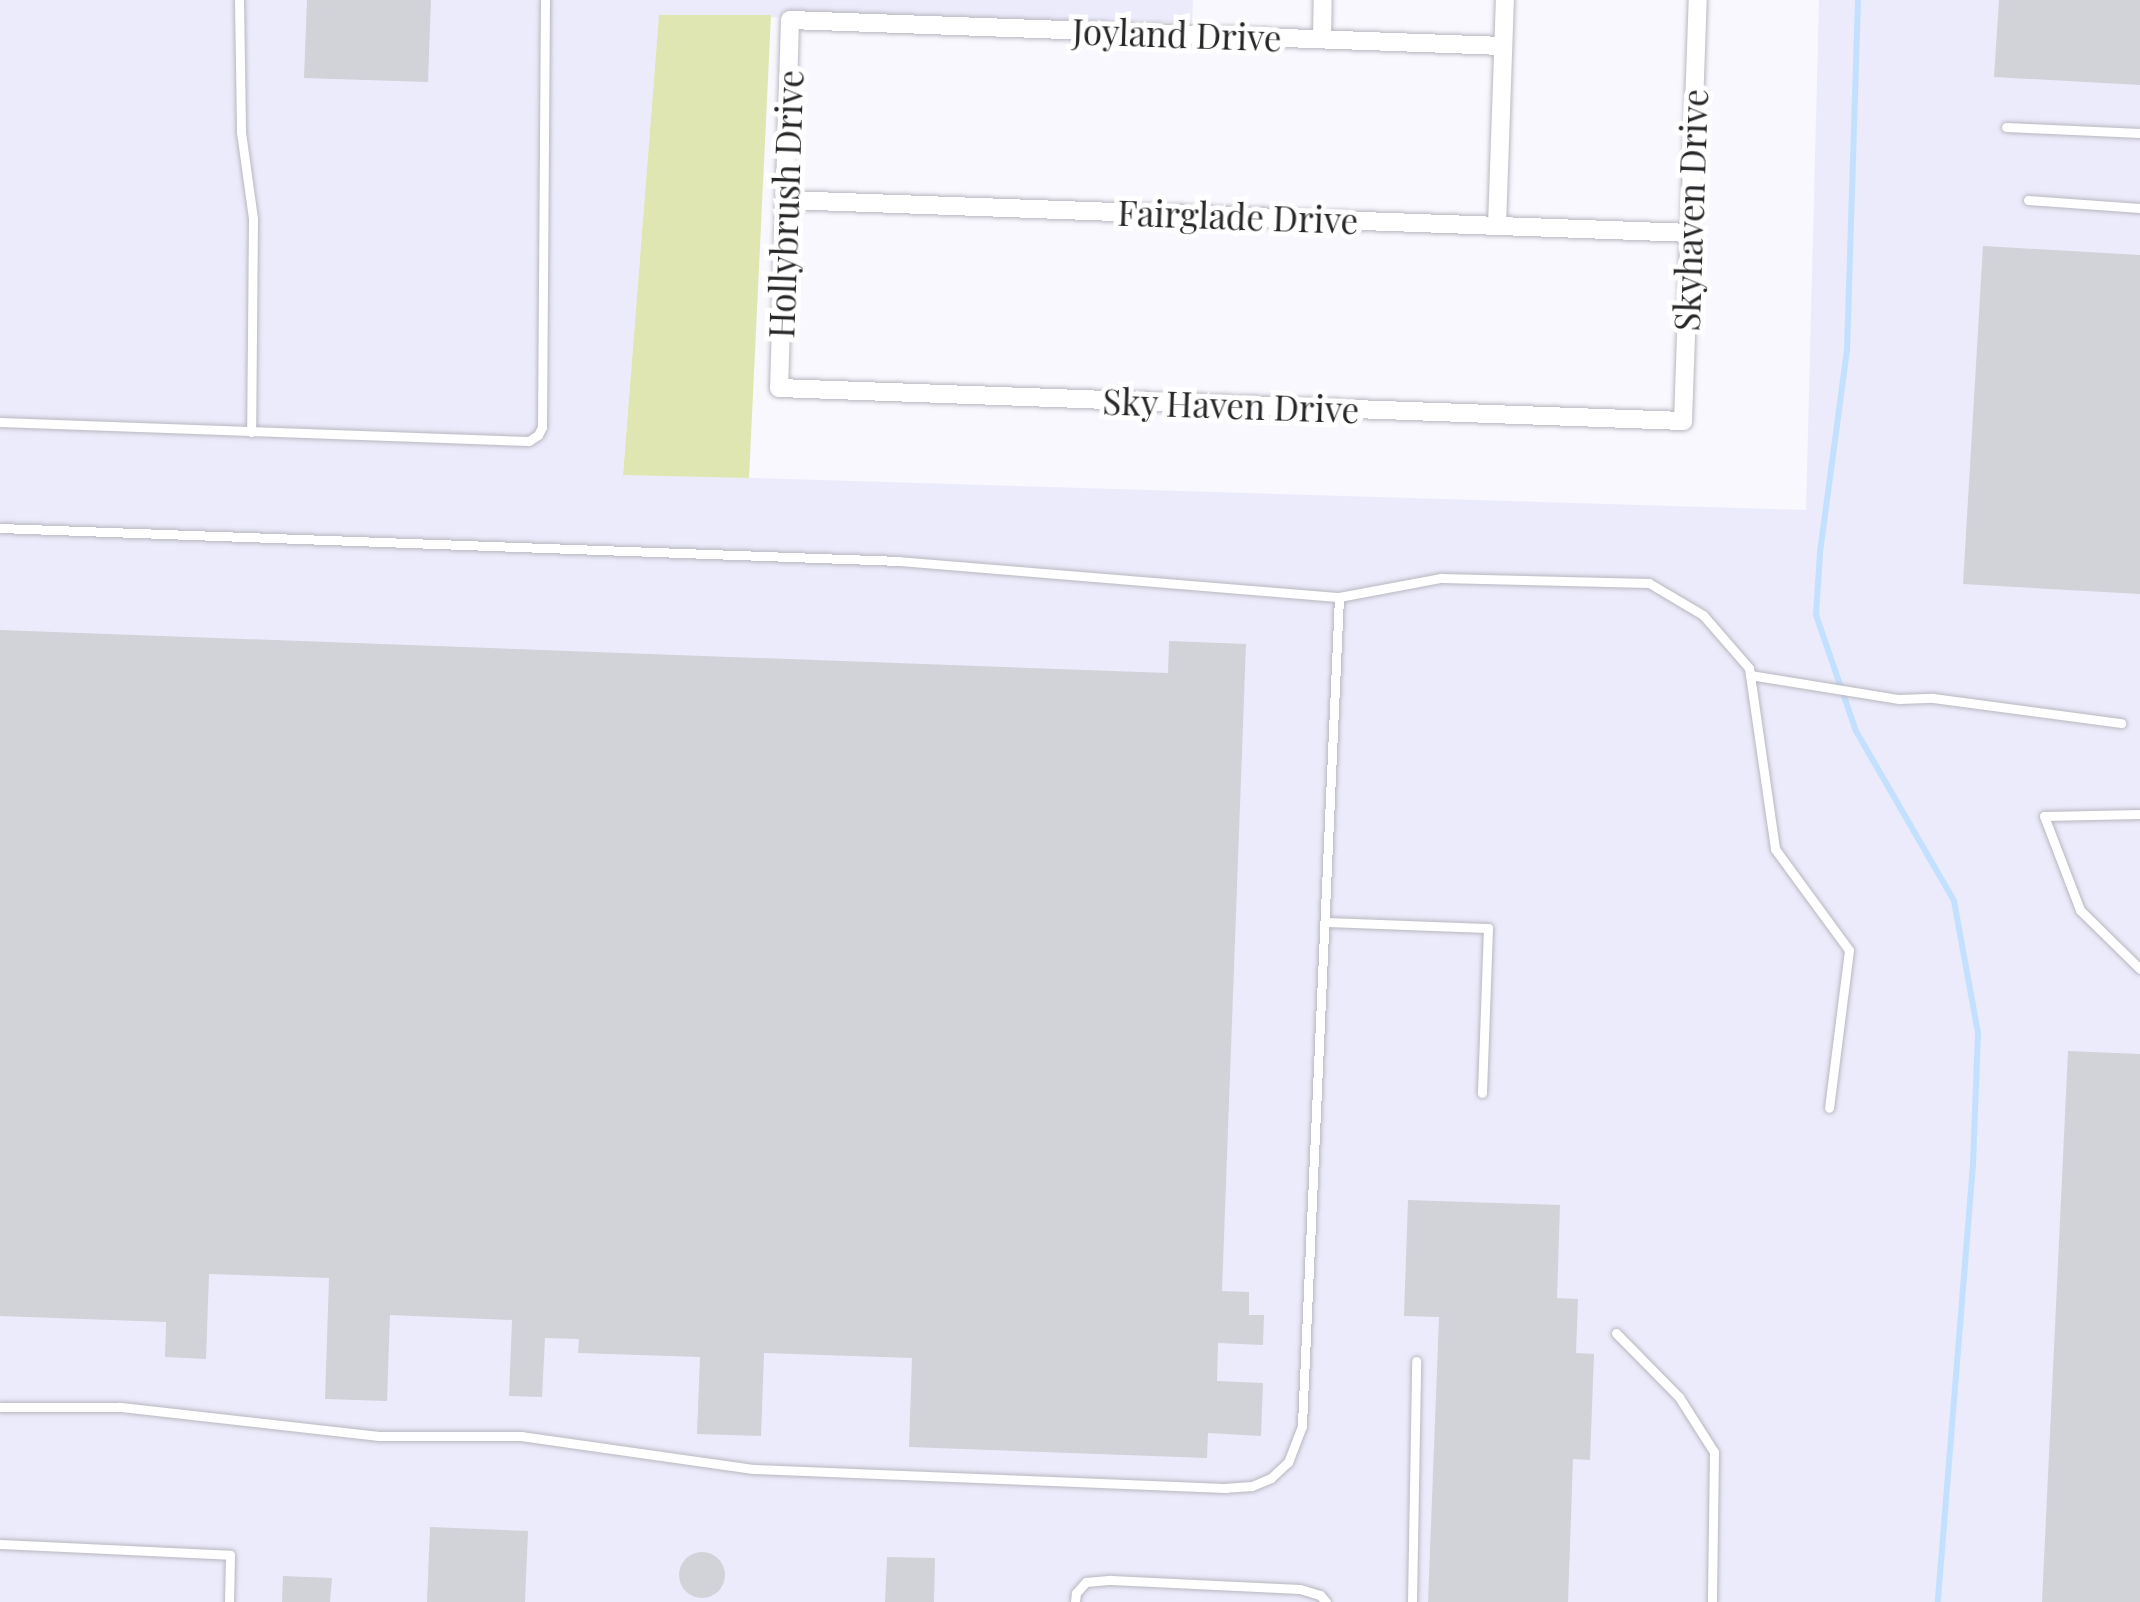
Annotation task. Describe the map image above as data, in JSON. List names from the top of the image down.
{
  "streets": {
    "street": [
      "Joyland Drive",
      "Hollybrush Drive",
      "Skyhaven Drive",
      "Fairglade Drive",
      "Sky Haven Drive"
    ]
  },
  "crossings": [
    ["Joyland Drive", "Hollybrush Drive"],
    ["Hollybrush Drive", "Fairglade Drive"],
    ["Hollybrush Drive", "Sky Haven Drive"],
    ["Skyhaven Drive", "Fairglade Drive"],
    ["Skyhaven Drive", "Sky Haven Drive"]
  ]
}
